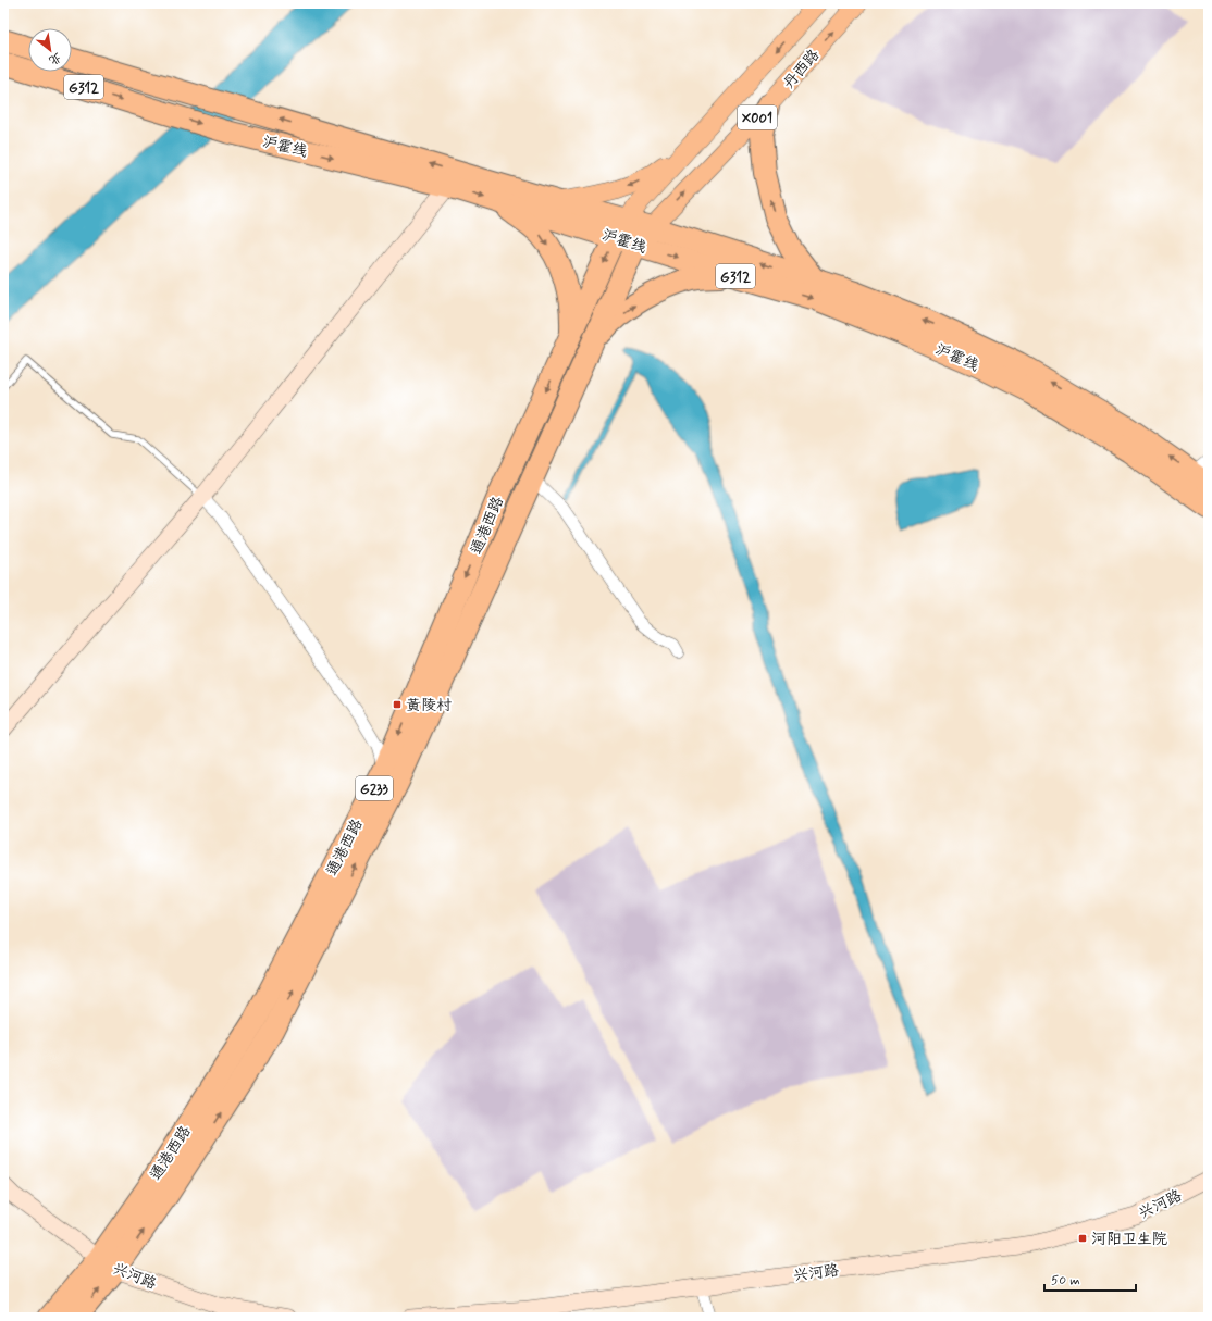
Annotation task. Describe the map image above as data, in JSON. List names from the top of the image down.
{
  "streets": {
    "highway": [
      "G312",
      "沪霍线",
      "通港西路",
      "G233"
    ],
    "main road": ["丹西路", "X001"],
    "street": ["兴河路"]
  },
  "crossings": [
    ["丹西路", "沪霍线"],
    ["丹西路", "通港西路"],
    ["沪霍线", "通港西路"],
    ["通港西路", "兴河路"]
  ],
  "places": {
    "transit": ["黄陵村", "河阳卫生院"]
  },
  "scale_bar": "50 m",
  "north": "bottom right"
}
